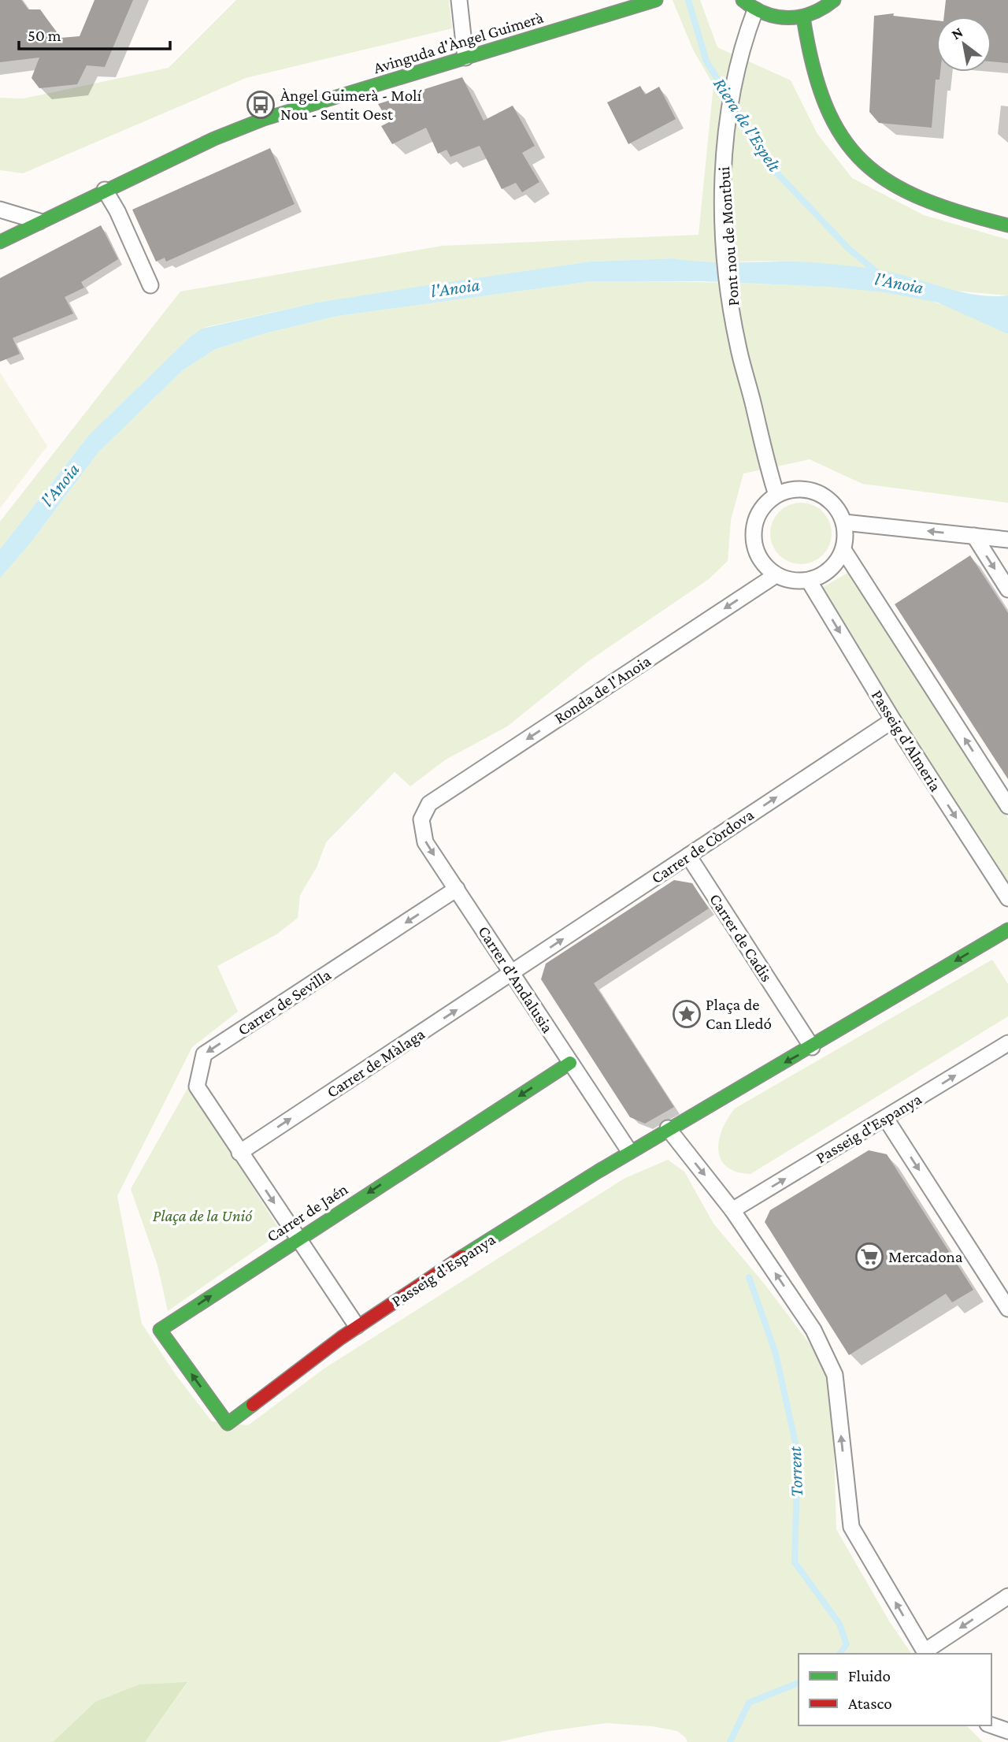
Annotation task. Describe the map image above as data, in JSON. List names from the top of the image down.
{
  "streets": {
    "street": [
      "Avinguda d'Àngel Guimerà",
      "Pont nou de Montbui",
      "Ronda de l'Anoia",
      "Passeig d'Almeria",
      "Carrer de Còrdova",
      "Carrer de Cadis",
      "Carrer d'Andalusia",
      "Carrer de Sevilla",
      "Carrer de Màlaga",
      "Passeig d'Espanya",
      "Carrer de Jaén"
    ]
  },
  "crossings": [
    ["Pont nou de Montbui", "Ronda de l'Anoia"],
    ["Pont nou de Montbui", "Passeig d'Almeria"],
    ["Ronda de l'Anoia", "Passeig d'Almeria"],
    ["Ronda de l'Anoia", "Carrer d'Andalusia"],
    ["Passeig d'Almeria", "Carrer de Còrdova"],
    ["Carrer de Còrdova", "Carrer de Cadis"],
    ["Carrer de Còrdova", "Carrer d'Andalusia"],
    ["Carrer de Còrdova", "Carrer de Màlaga"],
    ["Carrer de Cadis", "Passeig d'Espanya"],
    ["Carrer d'Andalusia", "Carrer de Sevilla"],
    ["Carrer d'Andalusia", "Carrer de Màlaga"],
    ["Carrer d'Andalusia", "Passeig d'Espanya"],
    ["Carrer d'Andalusia", "Carrer de Jaén"],
    ["Carrer de Sevilla", "Carrer de Màlaga"],
    ["Carrer de Sevilla", "Passeig d'Espanya"],
    ["Carrer de Sevilla", "Carrer de Jaén"],
    ["Passeig d'Espanya", "Carrer de Jaén"]
  ],
  "one_way": ["Ronda de l'Anoia", "Carrer de Còrdova", "Carrer de Màlaga"],
  "water": ["Riera de l'Espelt", "l'Anoia", "Torrent"],
  "parks": ["Plaça de la Unió"],
  "places": {
    "bus stop": ["Àngel Guimerà - Molí Nou - Sentit Oest"],
    "place": ["Plaça de Can Lledó"],
    "supermarket": ["Mercadona"]
  },
  "legend": ["Fluido", "Atasco"],
  "scale_bar": "50 m",
  "north": "top left"
}
